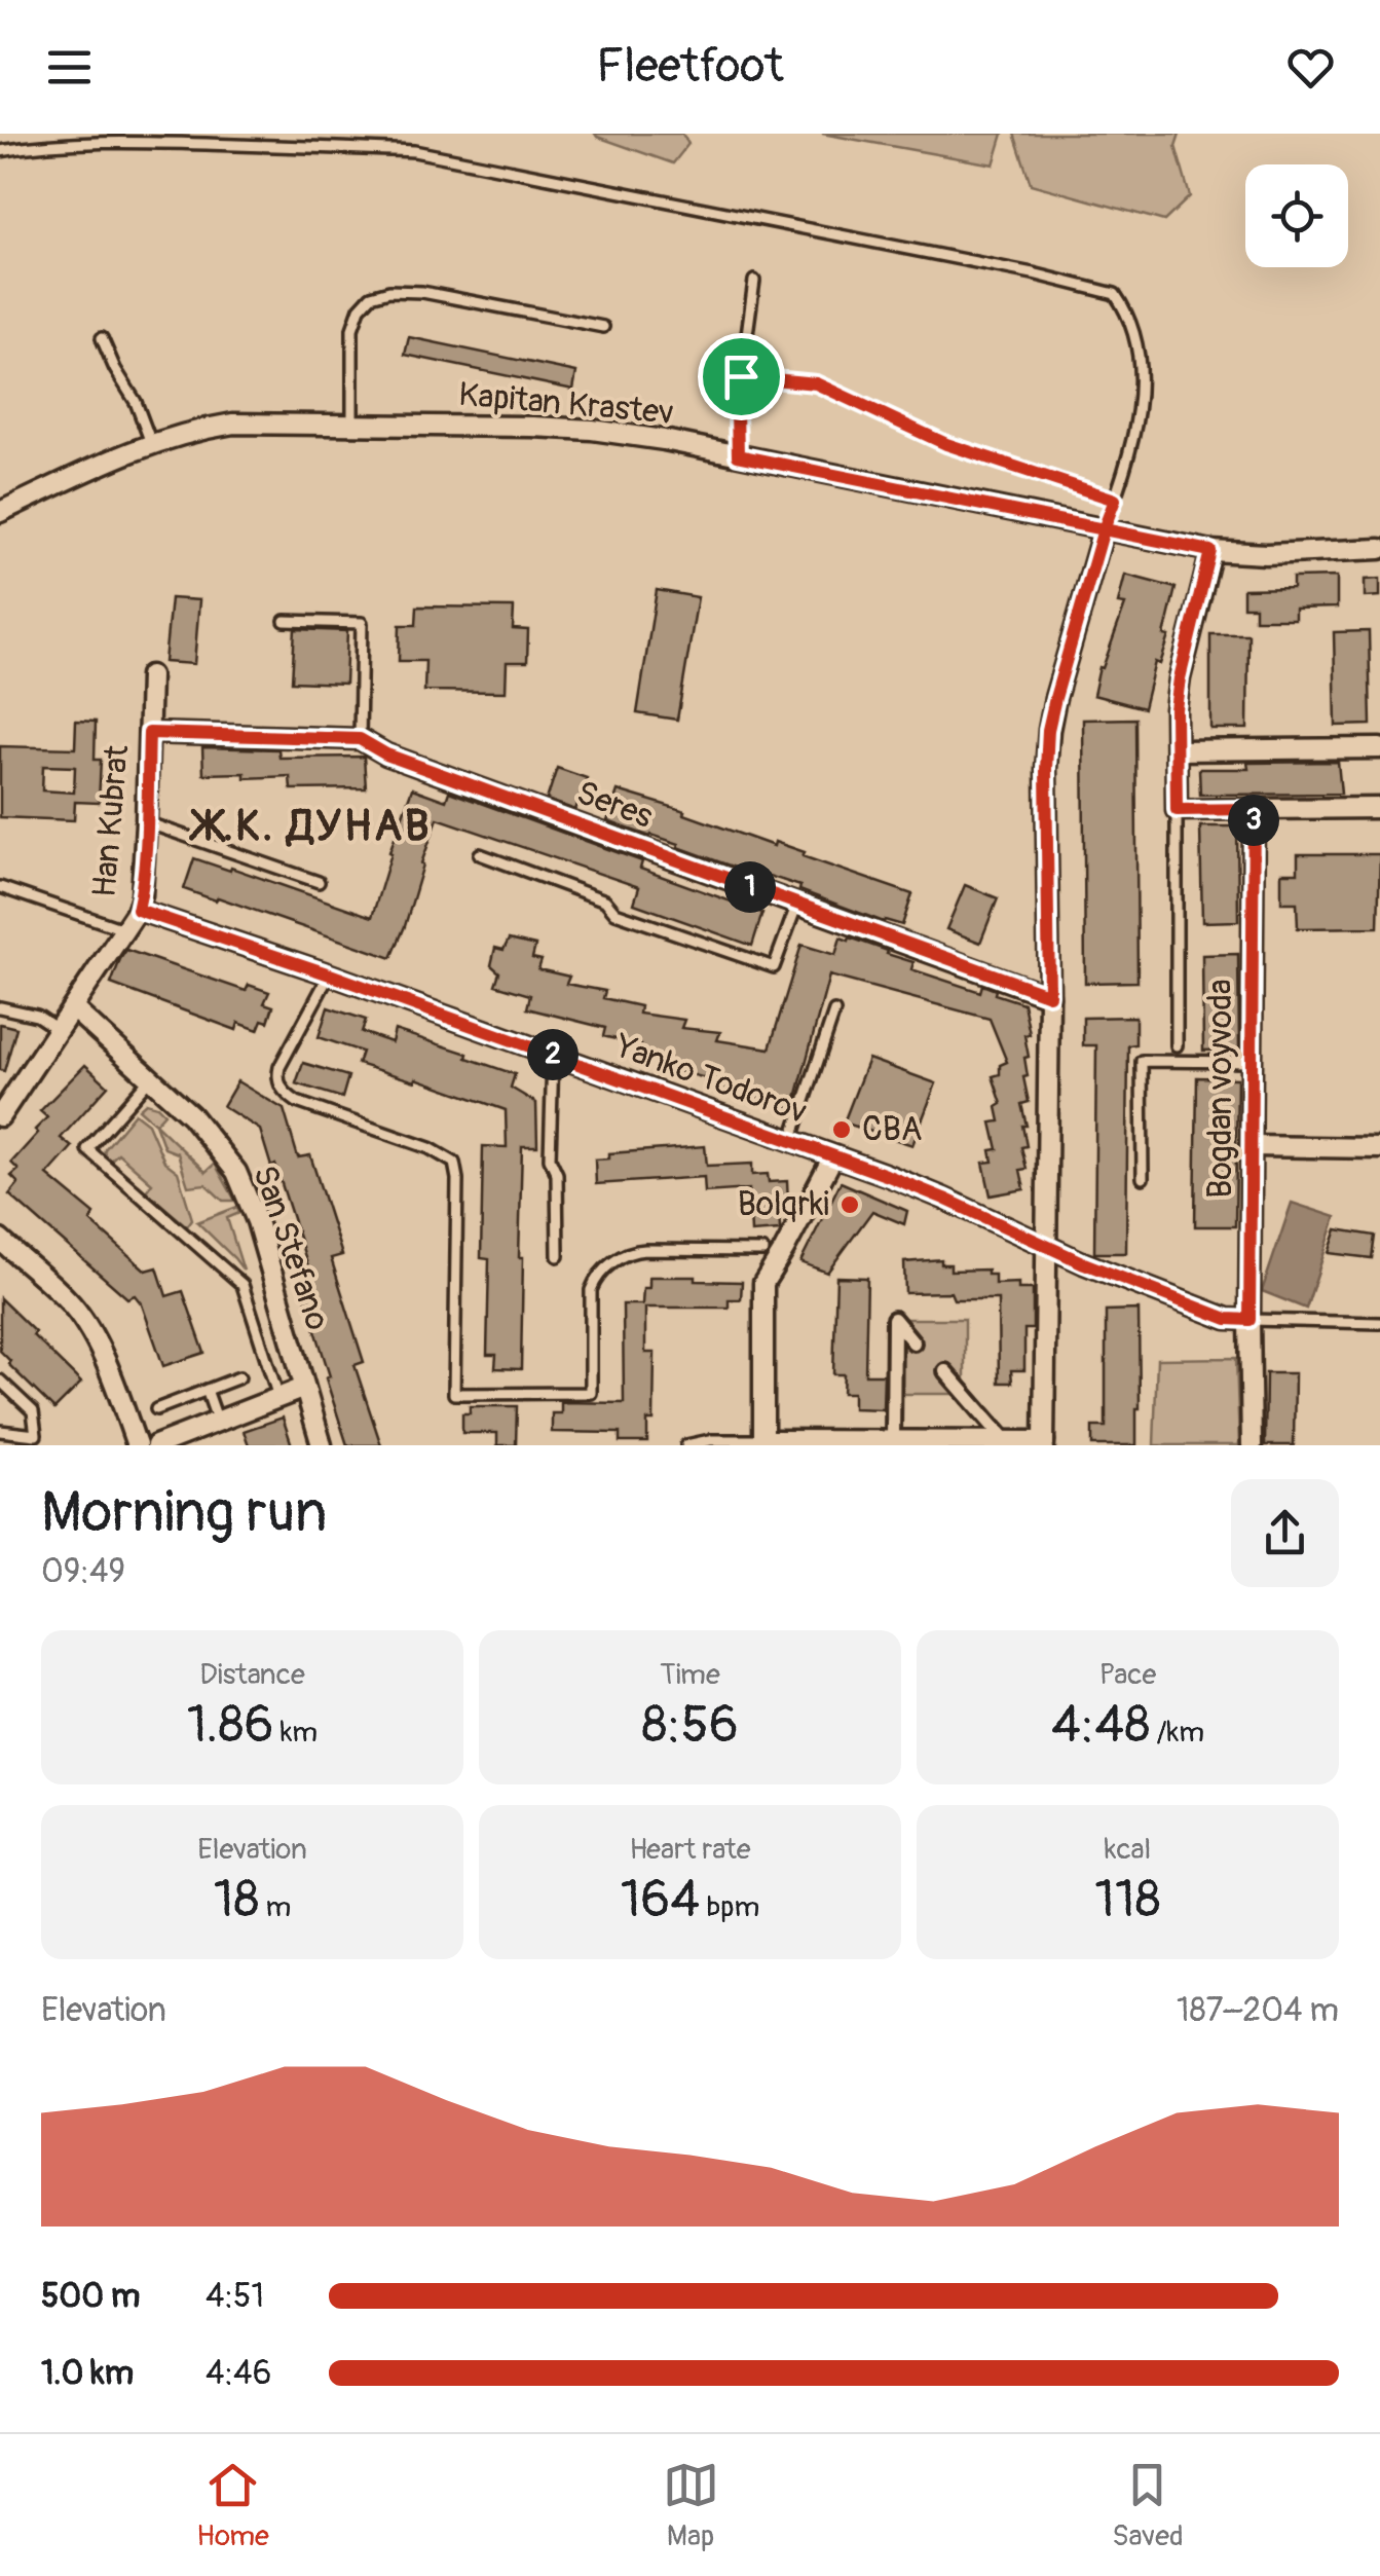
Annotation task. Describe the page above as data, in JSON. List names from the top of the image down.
{
  "streets": {
    "street": [
      "Kapitan Krastev",
      "Seres",
      "Han Kubrat",
      "Yanko Todorov",
      "Bogdan voyvoda",
      "San Stefano"
    ]
  },
  "crossings": [
    ["Seres", "Han Kubrat"],
    ["Han Kubrat", "Yanko Todorov"],
    ["Han Kubrat", "San Stefano"],
    ["Yanko Todorov", "Bogdan voyvoda"]
  ],
  "districts": ["Ж.К. ДУНАВ"],
  "places": ["CBA", "Bolqrki"],
  "page": {
    "header": "Fleetfoot",
    "pins": ["3", "1", "2"],
    "heading": ["Morning run", "09:49"],
    "stats": [
      ["Distance", "1.86 km"],
      ["Time", "8:56"],
      ["Pace", "4:48 /km"],
      ["Elevation", "18 m"],
      ["Heart rate", "164 bpm"],
      ["kcal", "118"]
    ],
    "chart": ["Elevation", "187–204 m"],
    "list": [
      {
        "name": "500 m",
        "note": "4:51"
      },
      {
        "name": "1.0 km",
        "note": "4:46"
      }
    ],
    "tabs": ["Home", "Map", "Saved"]
  }
}
